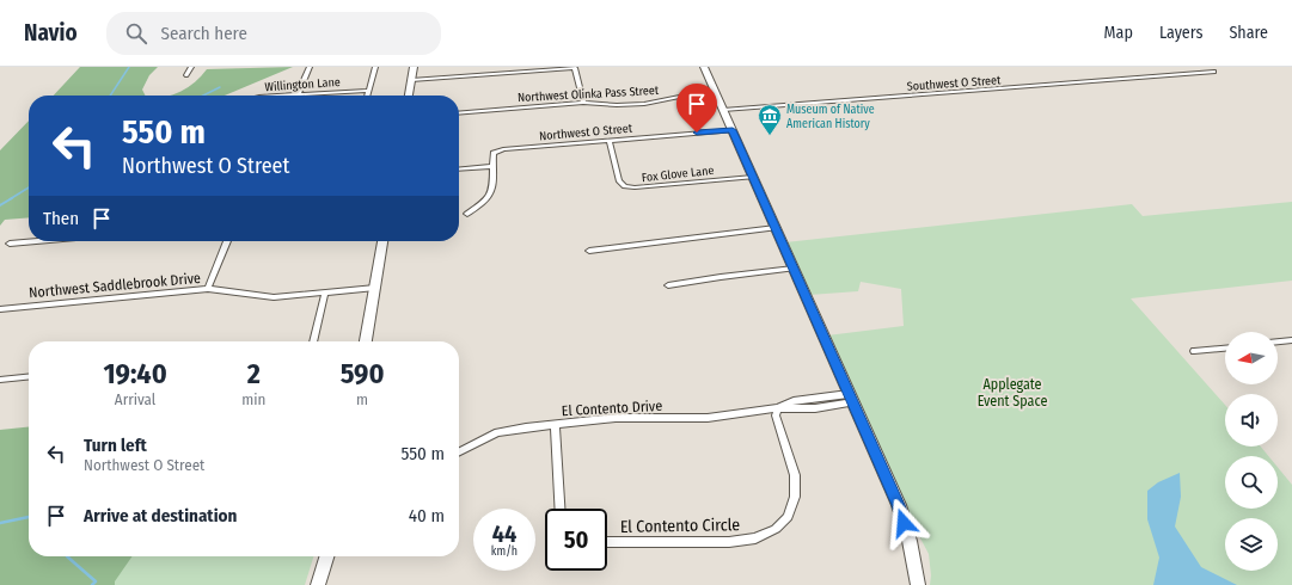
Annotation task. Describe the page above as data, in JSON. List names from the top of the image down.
{
  "streets": {
    "street": [
      "Southwest O Street",
      "Willington Lane",
      "Northwest Olinka Pass Street",
      "Northwest O Street",
      "Fox Glove Lane",
      "Northwest Saddlebrook Drive",
      "El Contento Drive",
      "El Contento Circle"
    ]
  },
  "crossings": [
    ["Northwest O Street", "Fox Glove Lane"],
    ["El Contento Drive", "El Contento Circle"]
  ],
  "parks": ["Applegate Event Space"],
  "places": {
    "museum": ["Museum of Native American History"]
  },
  "north": "left",
  "page": {
    "header": "Navio",
    "search": "Search here",
    "nav": ["Map", "Layers", "Share"],
    "turn": ["550 m", "Northwest O Street"],
    "then": "Then",
    "eta": [
      "19:40",
      "Arrival",
      "2",
      "min",
      "590",
      "m"
    ],
    "list": [
      {
        "name": "Turn left",
        "note": "Northwest O Street",
        "value": "550 m"
      },
      {
        "name": "Arrive at destination",
        "value": "40 m"
      }
    ],
    "speed": "44 km/h",
    "limit": "50"
  }
}
